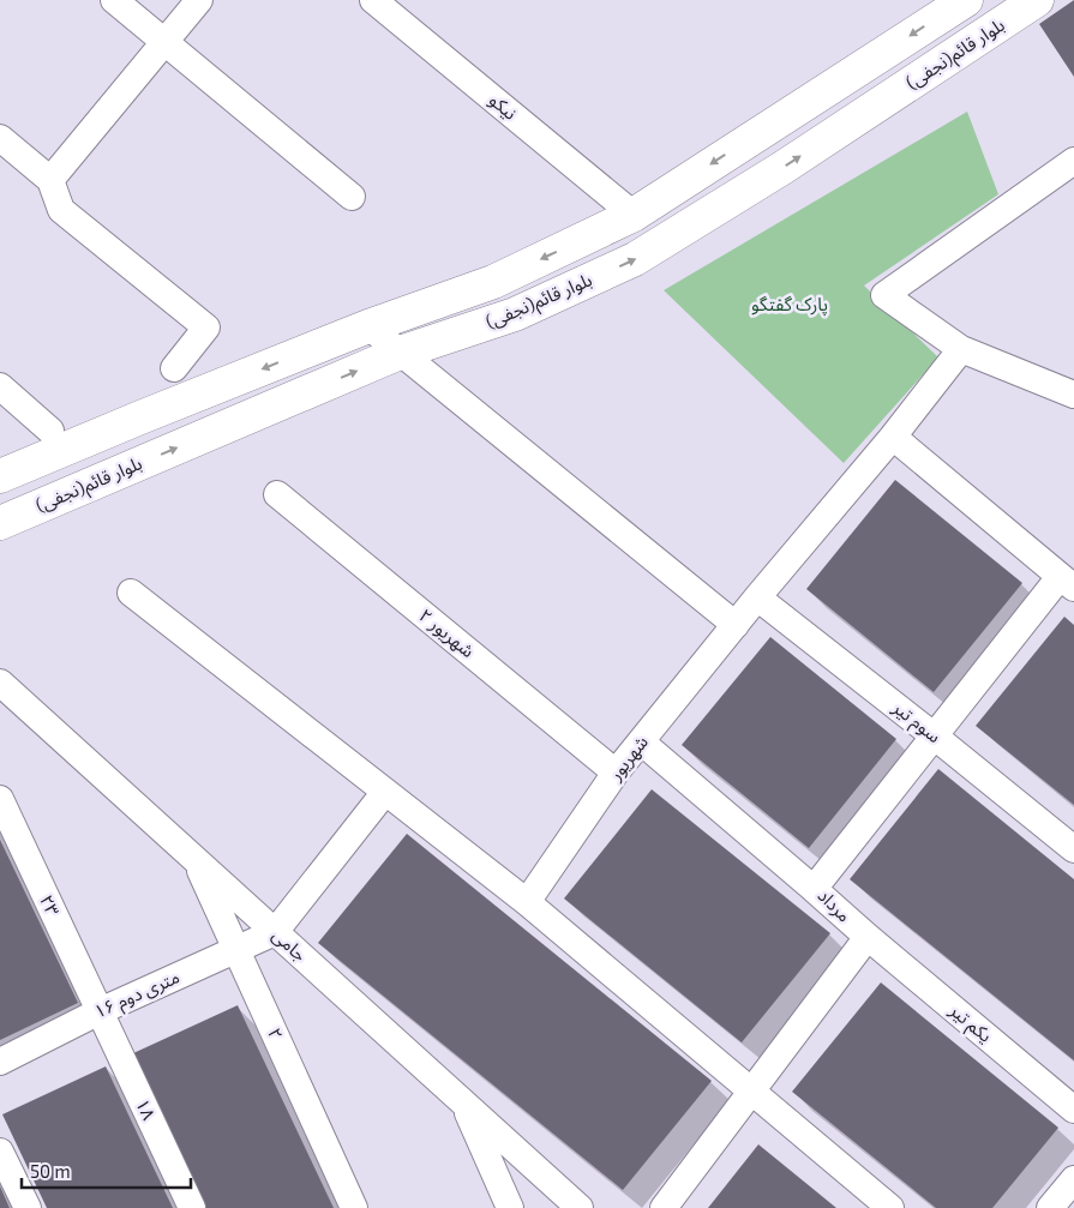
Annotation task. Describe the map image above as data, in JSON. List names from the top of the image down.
{
  "streets": {
    "street": [
      "بلوار قائم(نجفی)",
      "نیکو",
      "شهریور ۲",
      "سوم تیر",
      "شهریور",
      "۲۳",
      "مرداد",
      "جامی",
      "۱۶ متری دوم",
      "یکم تیر",
      "۲",
      "۱۸"
    ]
  },
  "crossings": [
    ["بلوار قائم(نجفی)", "نیکو"],
    ["شهریور ۲", "شهریور"],
    ["سوم تیر", "شهریور"],
    ["سوم تیر", "مرداد"],
    ["۲۳", "۱۶ متری دوم"],
    ["۲۳", "۱۸"],
    ["مرداد", "یکم تیر"],
    ["جامی", "۱۶ متری دوم"],
    ["جامی", "۲"],
    ["۱۶ متری دوم", "۲"],
    ["۱۶ متری دوم", "۱۸"]
  ],
  "parks": ["پارک گفتگو"],
  "scale_bar": "50 m"
}
